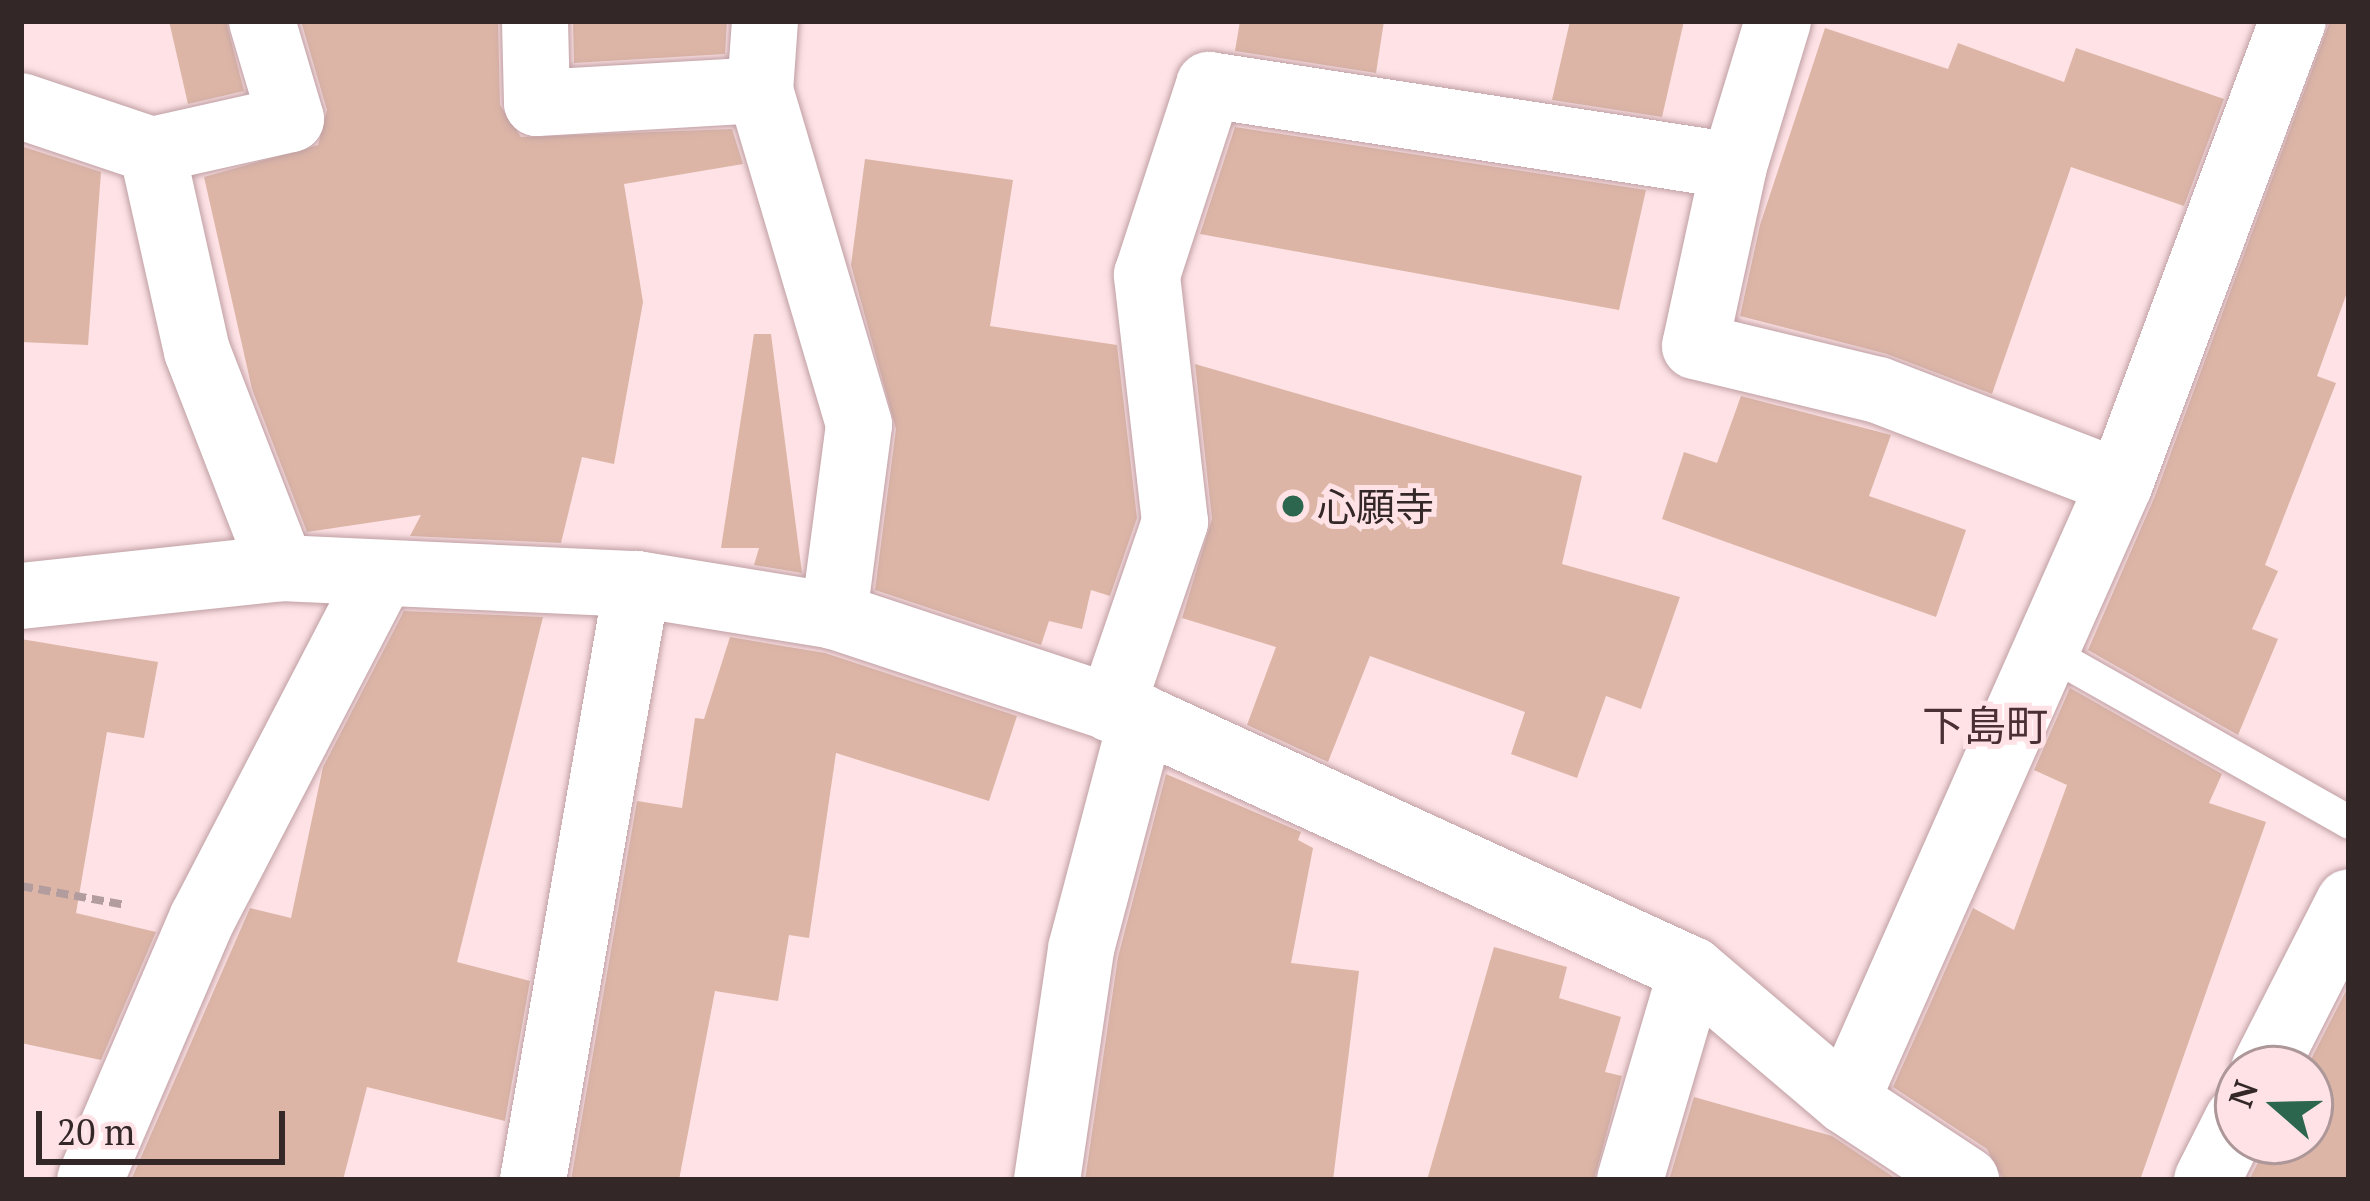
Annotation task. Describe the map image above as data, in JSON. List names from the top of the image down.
{
  "districts": ["下島町"],
  "places": ["心願寺"],
  "scale_bar": "20 m",
  "north": "left"
}
